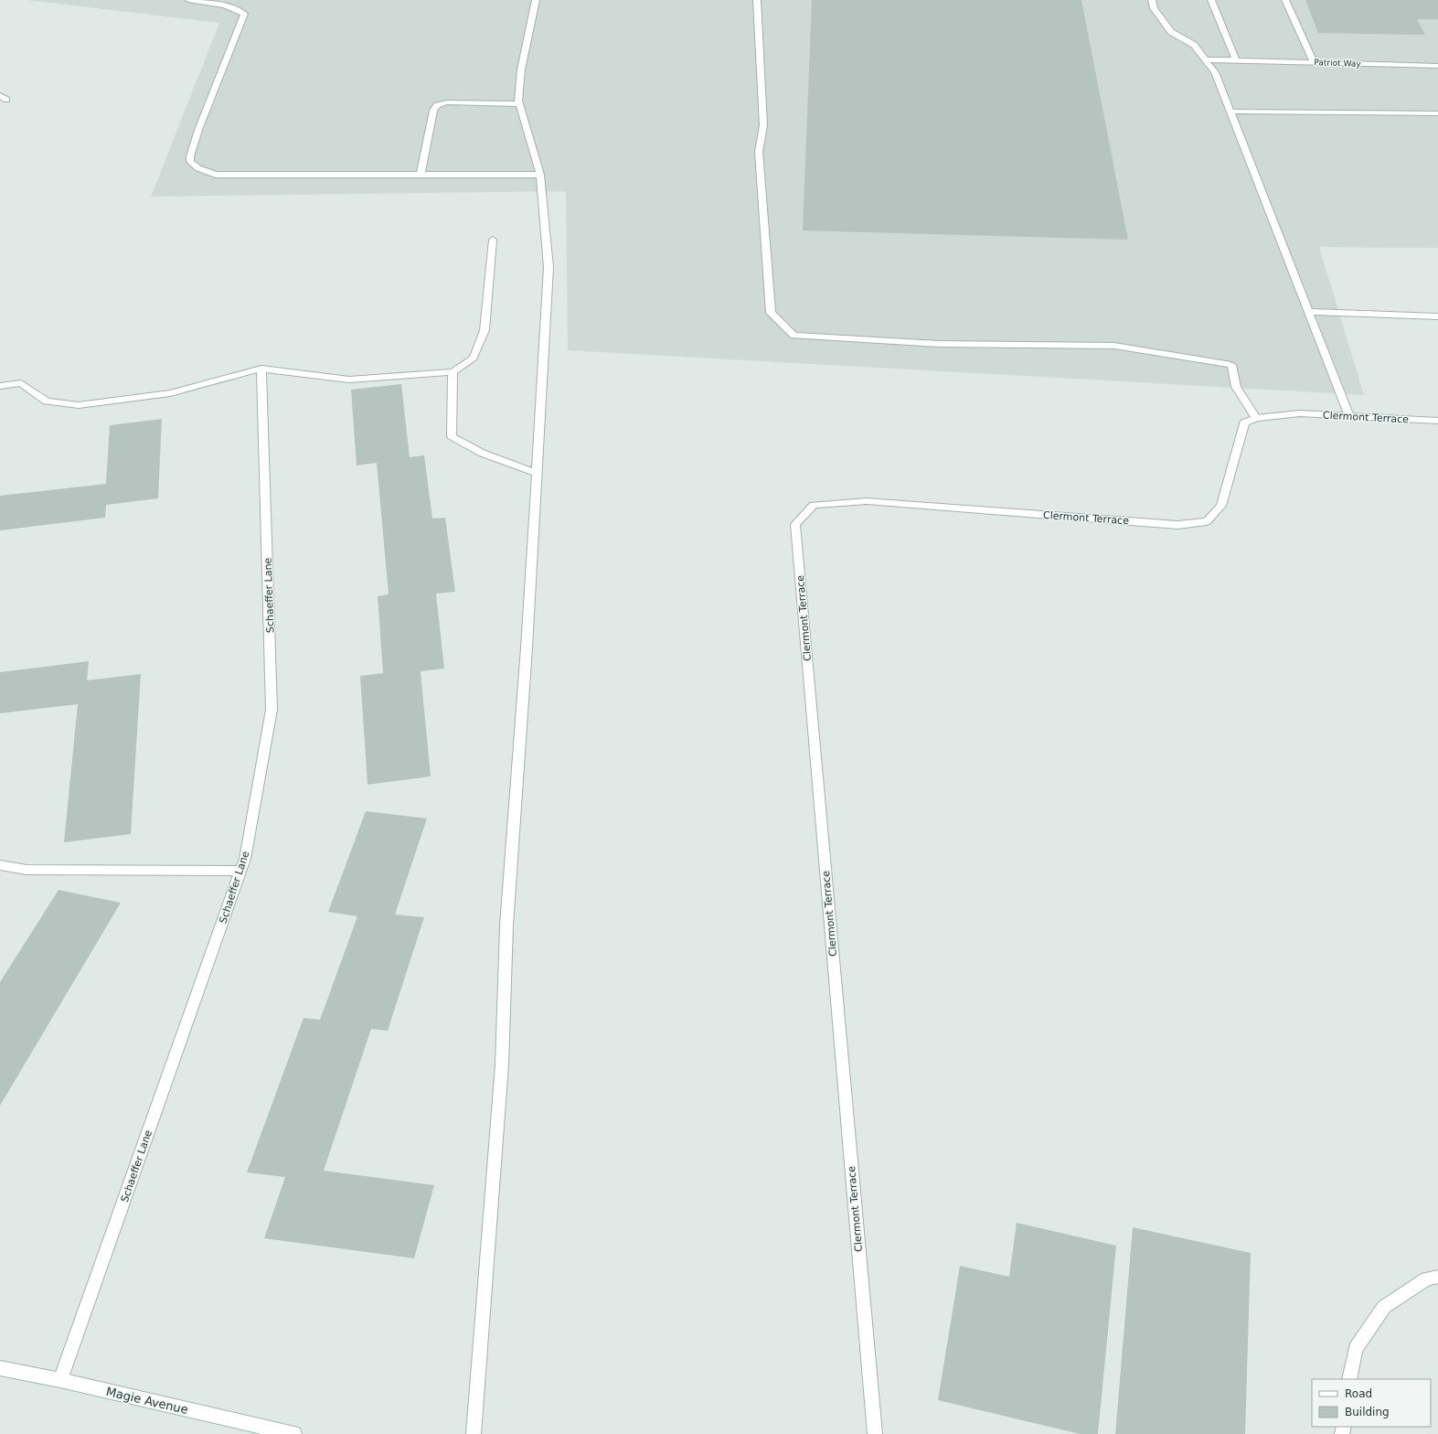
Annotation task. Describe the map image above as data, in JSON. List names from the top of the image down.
{
  "streets": {
    "street": [
      "Patriot Way",
      "Clermont Terrace",
      "Schaeffer Lane",
      "Magie Avenue"
    ]
  },
  "crossings": [
    ["Schaeffer Lane", "Magie Avenue"]
  ],
  "legend": ["Road", "Building"]
}
